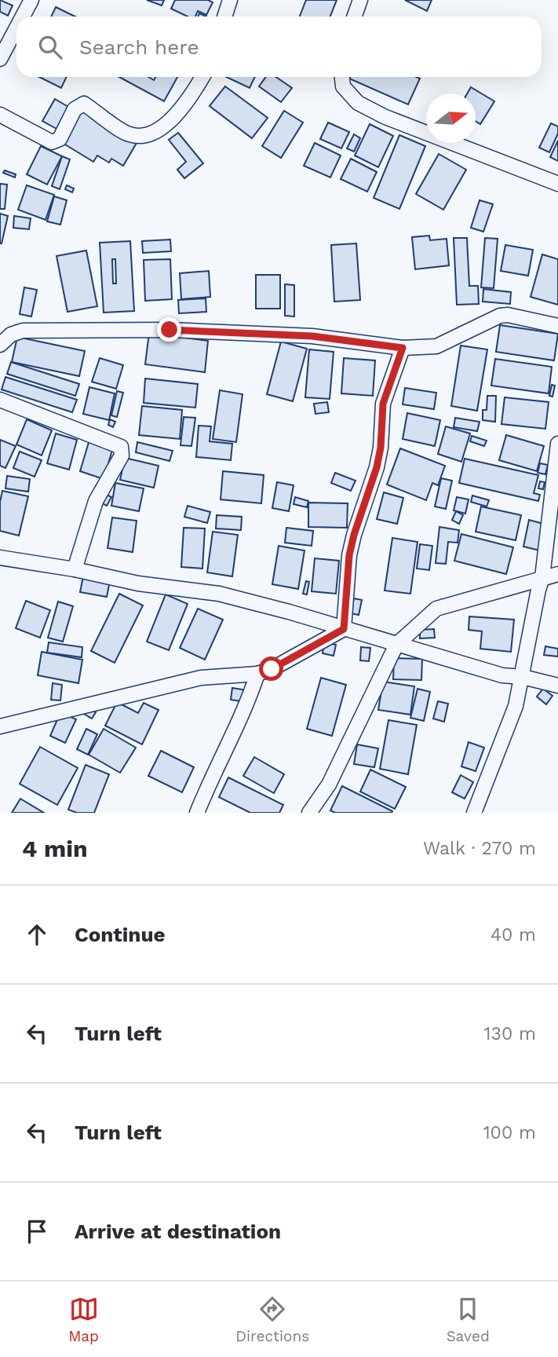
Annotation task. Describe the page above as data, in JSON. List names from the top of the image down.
{
  "north": "right",
  "page": {
    "search": "Search here",
    "heading": ["4 min", "Walk · 270 m"],
    "list": [
      ["Continue", "40 m"],
      ["Turn left", "130 m"],
      ["Turn left", "100 m"],
      "Arrive at destination"
    ],
    "nav": ["Map", "Directions", "Saved"]
  }
}
